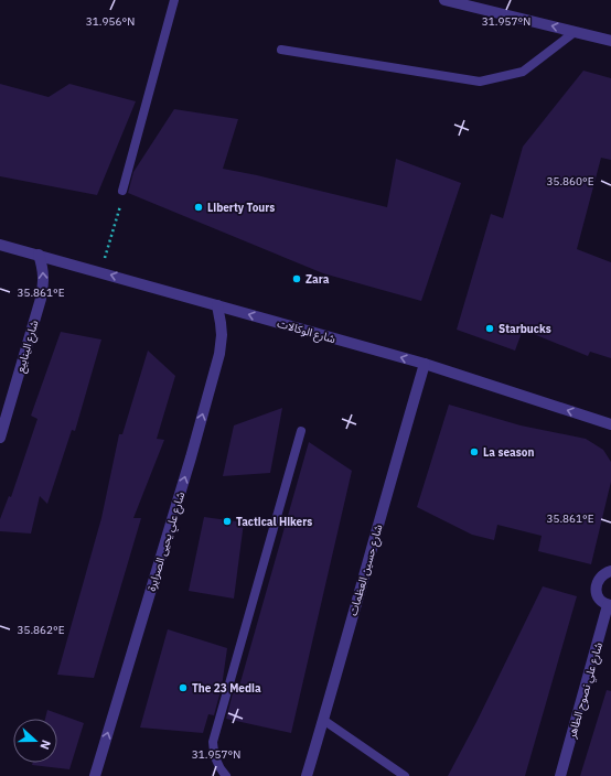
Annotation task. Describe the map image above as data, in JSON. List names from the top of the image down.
{
  "streets": {
    "street": [
      "شارع الوكالات",
      "شارع الينابيع",
      "شارع علي يحيى الصرايرة",
      "شارع حسين العظمات",
      "شارع علي نصوح الطاهر"
    ]
  },
  "crossings": [
    ["شارع الوكالات", "شارع الينابيع"],
    ["شارع الوكالات", "شارع علي يحيى الصرايرة"],
    ["شارع الوكالات", "شارع حسين العظمات"]
  ],
  "one_way": ["شارع الوكالات", "شارع الينابيع", "شارع علي يحيى الصرايرة"],
  "places": [
    "Liberty Tours",
    "Zara",
    "Starbucks",
    "La season",
    "Tactical Hikers",
    "The 23 Media"
  ],
  "north": "right",
  "coordinates": [
    "31.956°N",
    "31.957°N",
    "35.860°E",
    "35.861°E",
    "35.862°E"
  ]
}
